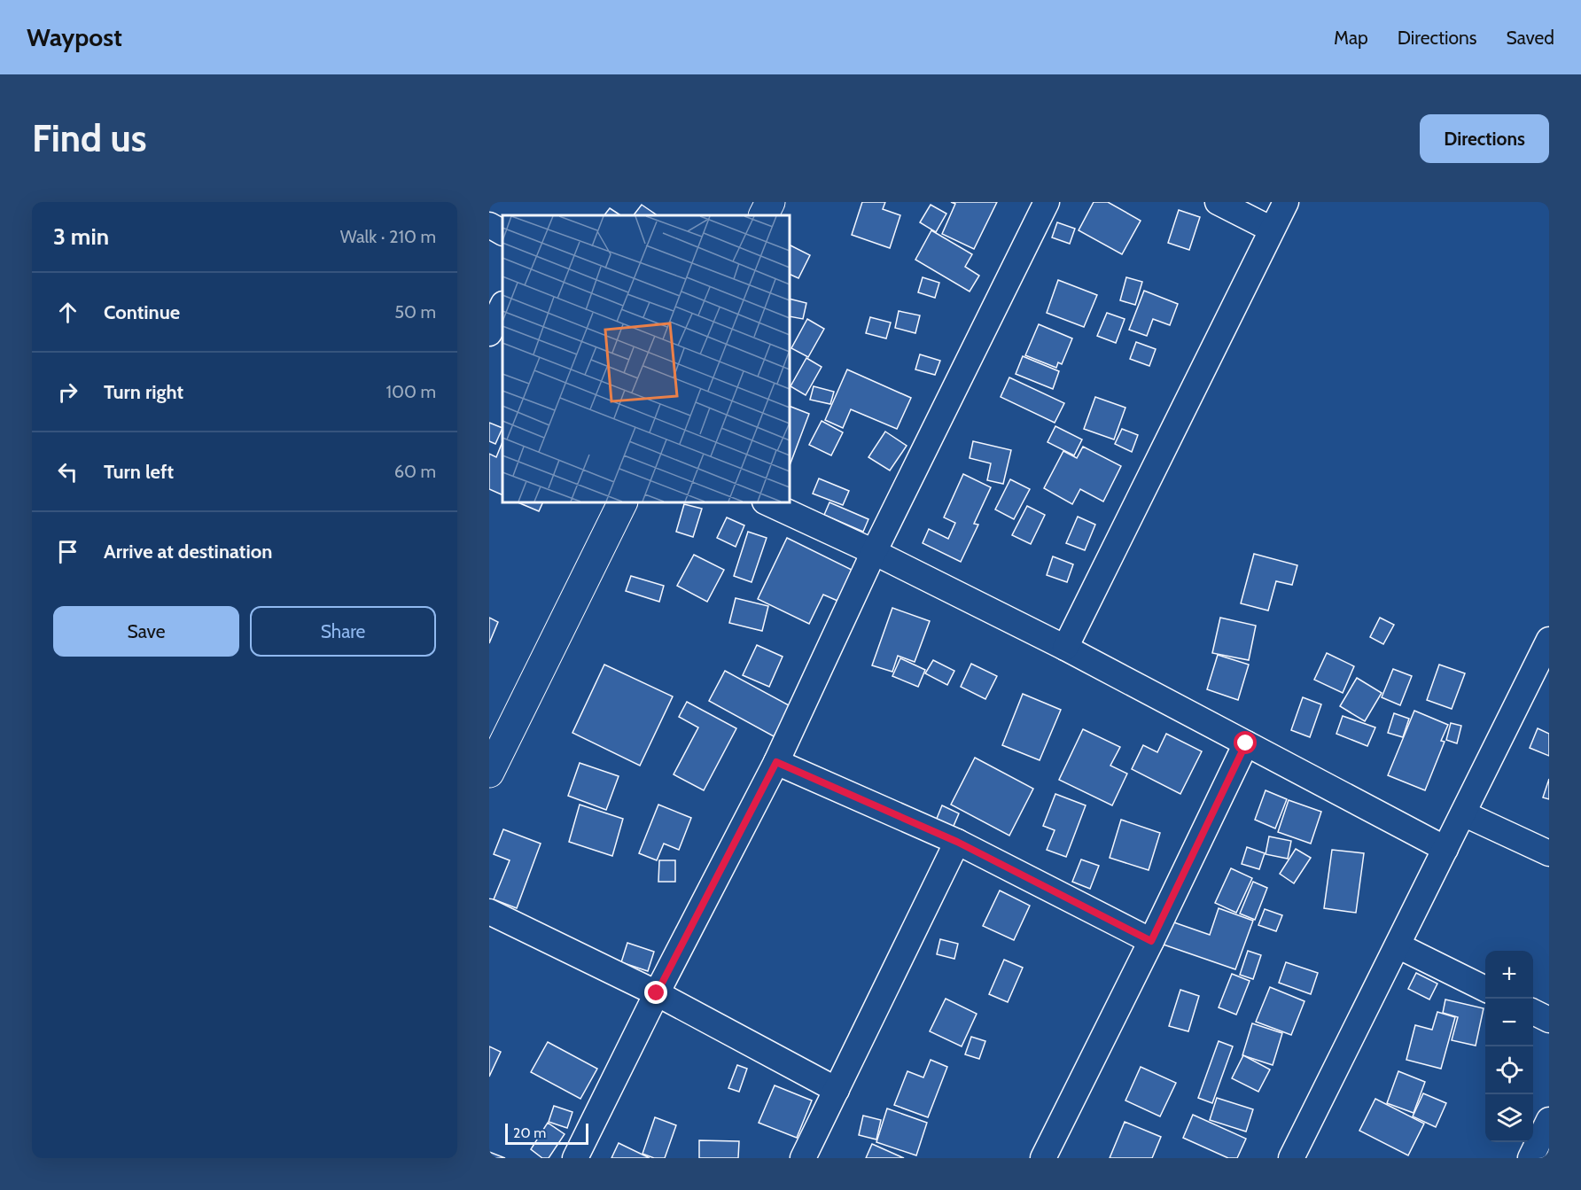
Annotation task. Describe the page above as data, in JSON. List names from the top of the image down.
{
  "scale_bar": "20 m",
  "page": {
    "header": "Waypost",
    "nav": ["Map", "Directions", "Saved"],
    "buttons": [
      "Directions",
      ["Save", "Share"]
    ],
    "title": "Find us",
    "heading": ["3 min", "Walk · 210 m"],
    "list": [
      ["Continue", "50 m"],
      ["Turn right", "100 m"],
      ["Turn left", "60 m"],
      "Arrive at destination"
    ],
    "map_buttons": ["+", "−"],
    "scale": "20 m"
  }
}
